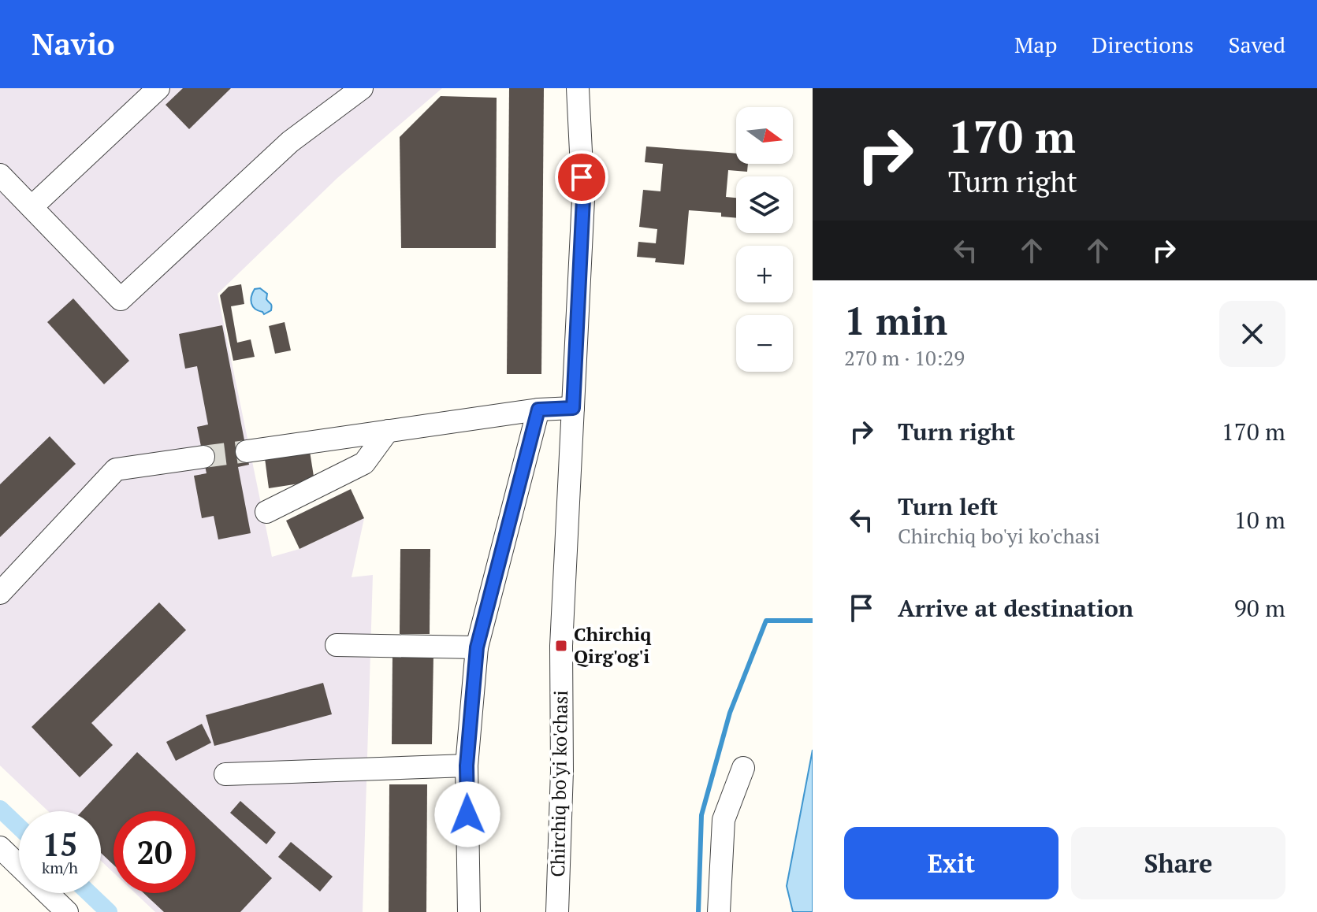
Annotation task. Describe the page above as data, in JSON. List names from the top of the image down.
{
  "streets": {
    "street": ["Chirchiq bo'yi ko'chasi"]
  },
  "places": {
    "transit": ["Chirchiq Qirg'og'i"]
  },
  "north": "right",
  "page": {
    "header": "Navio",
    "nav": ["Map", "Directions", "Saved"],
    "turn": ["170 m", "Turn right"],
    "map_buttons": ["+", "−"],
    "heading": ["1 min", "270 m · 10:29"],
    "list": [
      {
        "name": "Turn right",
        "value": "170 m"
      },
      {
        "name": "Turn left",
        "note": "Chirchiq bo'yi ko'chasi",
        "value": "10 m"
      },
      {
        "name": "Arrive at destination",
        "value": "90 m"
      }
    ],
    "speed": "15 km/h",
    "limit": "20",
    "buttons": ["Exit", "Share"]
  }
}
